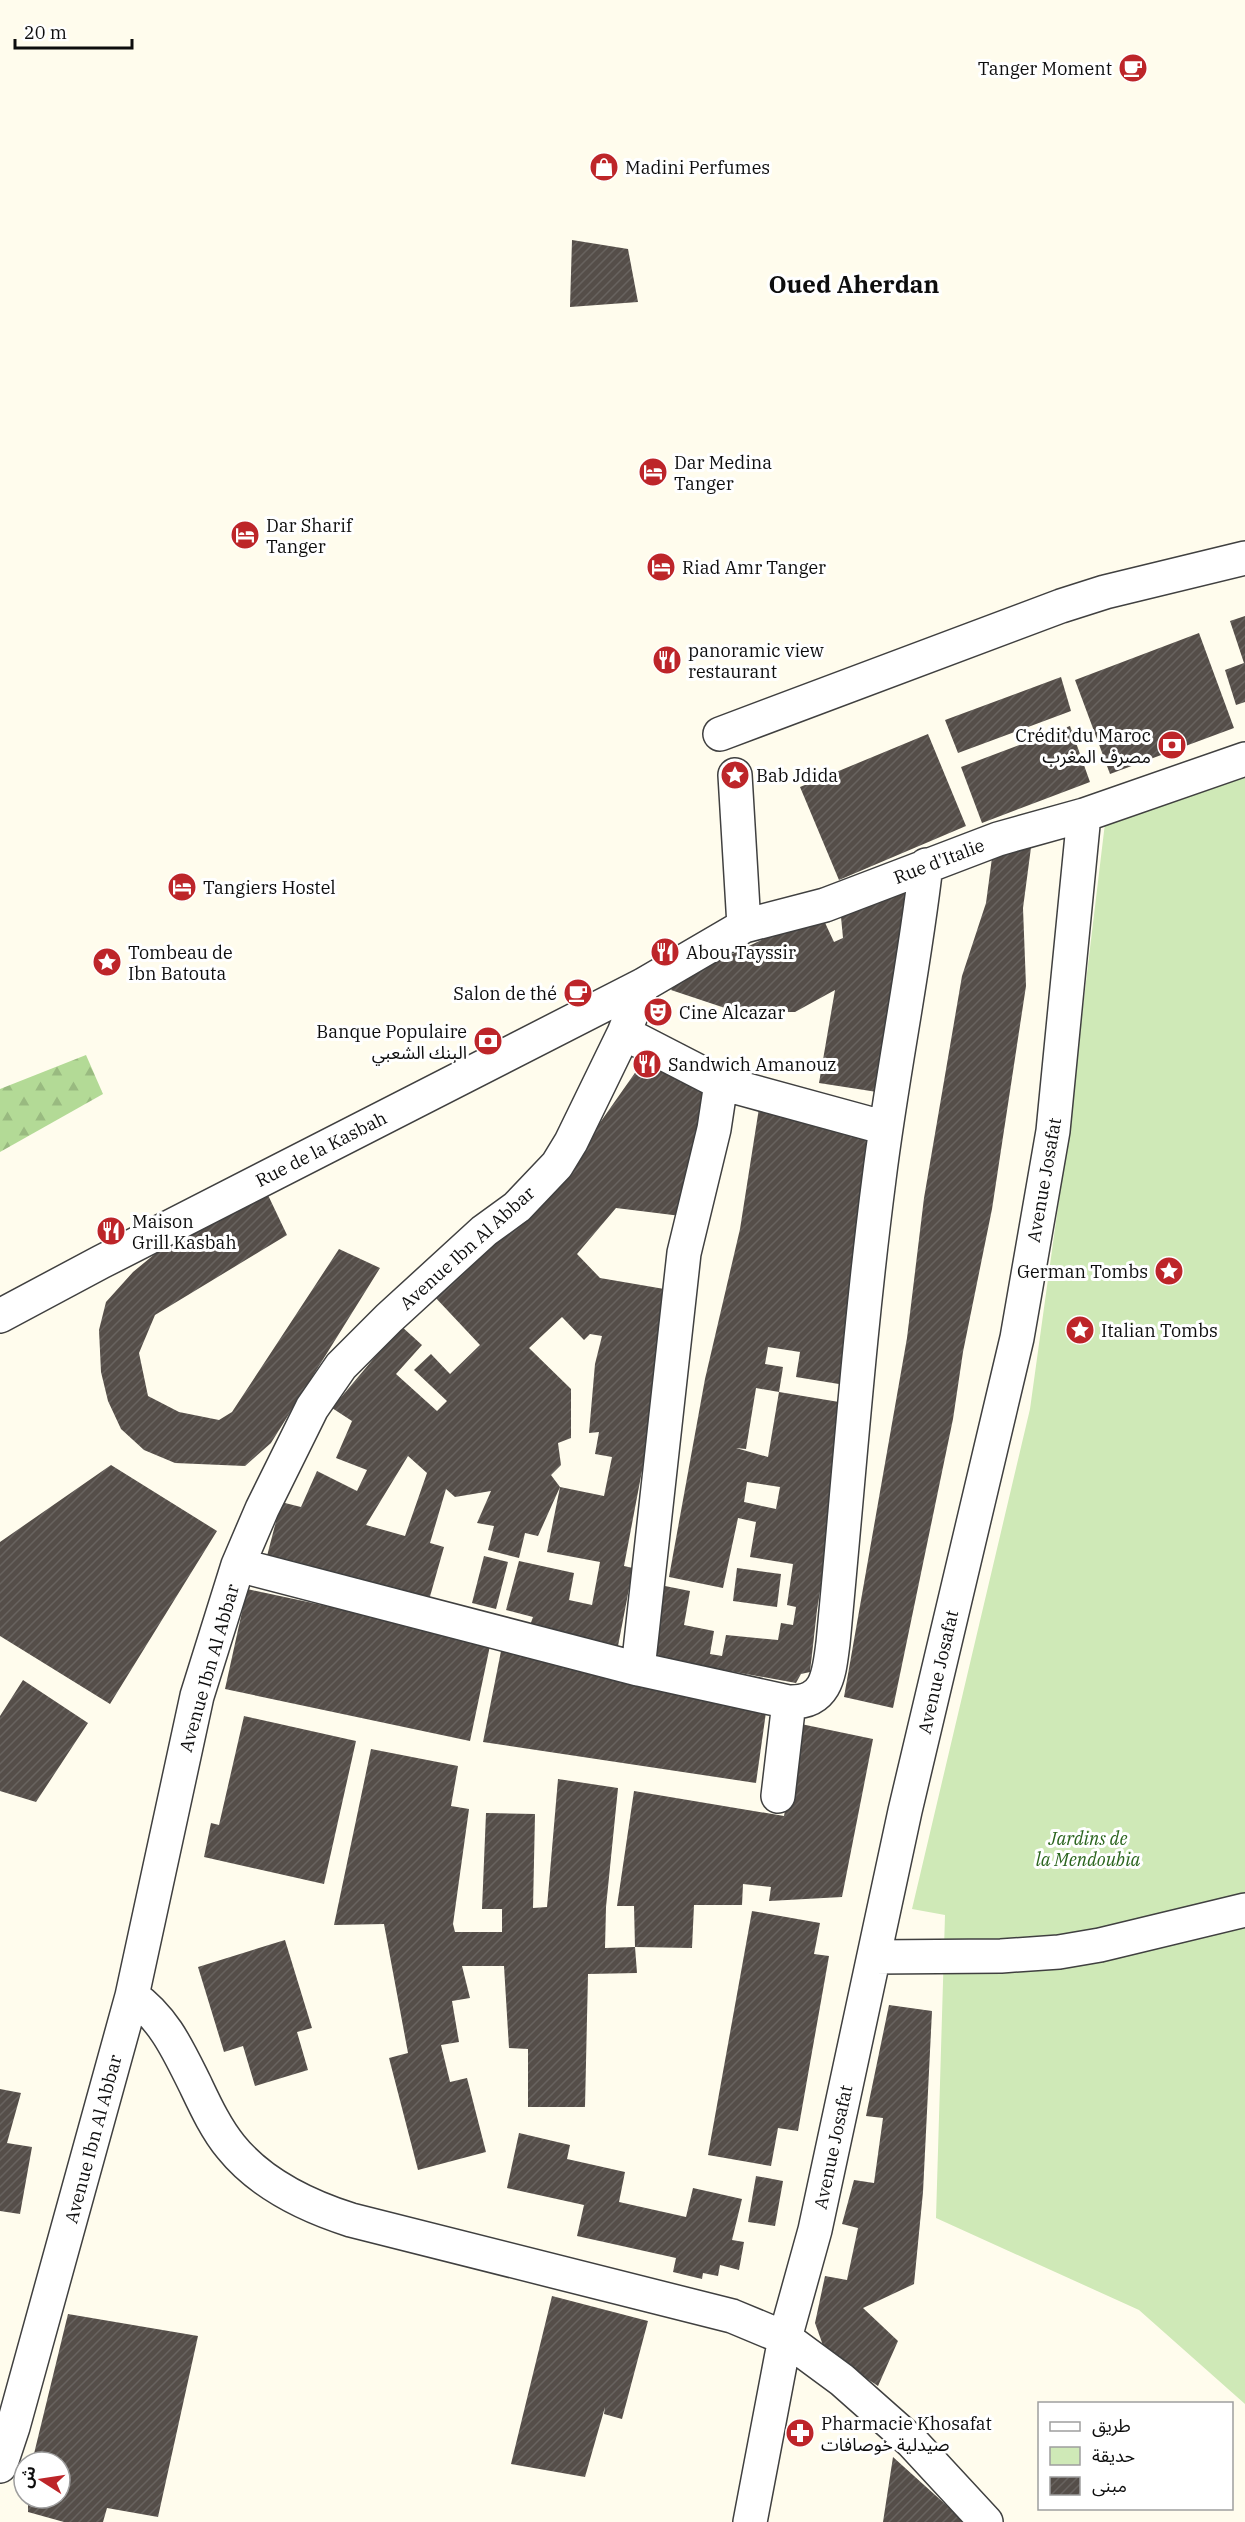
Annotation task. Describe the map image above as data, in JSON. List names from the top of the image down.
{
  "streets": {
    "street": [
      "Rue d'Italie",
      "Rue de la Kasbah",
      "Avenue Josafat",
      "Avenue Ibn Al Abbar"
    ]
  },
  "crossings": [
    ["Rue d'Italie", "Rue de la Kasbah"],
    ["Rue d'Italie", "Avenue Josafat"],
    ["Rue d'Italie", "Avenue Ibn Al Abbar"],
    ["Rue de la Kasbah", "Avenue Ibn Al Abbar"]
  ],
  "districts": ["Oued Aherdan"],
  "parks": ["Jardins de la Mendoubia"],
  "places": {
    "cafe": ["Tanger Moment", "Salon de thé"],
    "shop": ["Madini Perfumes"],
    "hotel": [
      "Dar Medina Tanger",
      "Dar Sharif Tanger",
      "Riad Amr Tanger",
      "Tangiers Hostel"
    ],
    "restaurant": [
      "panoramic view restaurant",
      "Abou Tayssir",
      "Sandwich Amanouz",
      "Maison Grill Kasbah"
    ],
    "bank": ["Crédit du Maroc مصرف المغرب", "Banque Populaire البنك الشعبي"],
    "place": [
      "Bab Jdida",
      "Tombeau de Ibn Batouta",
      "German Tombs",
      "Italian Tombs"
    ],
    "theatre": ["Cine Alcazar"],
    "pharmacy": ["Pharmacie Khosafat صيدلية خوصافات"]
  },
  "legend": ["طريق", "حديقة", "مبنى"],
  "scale_bar": "20 m",
  "north": "left"
}
